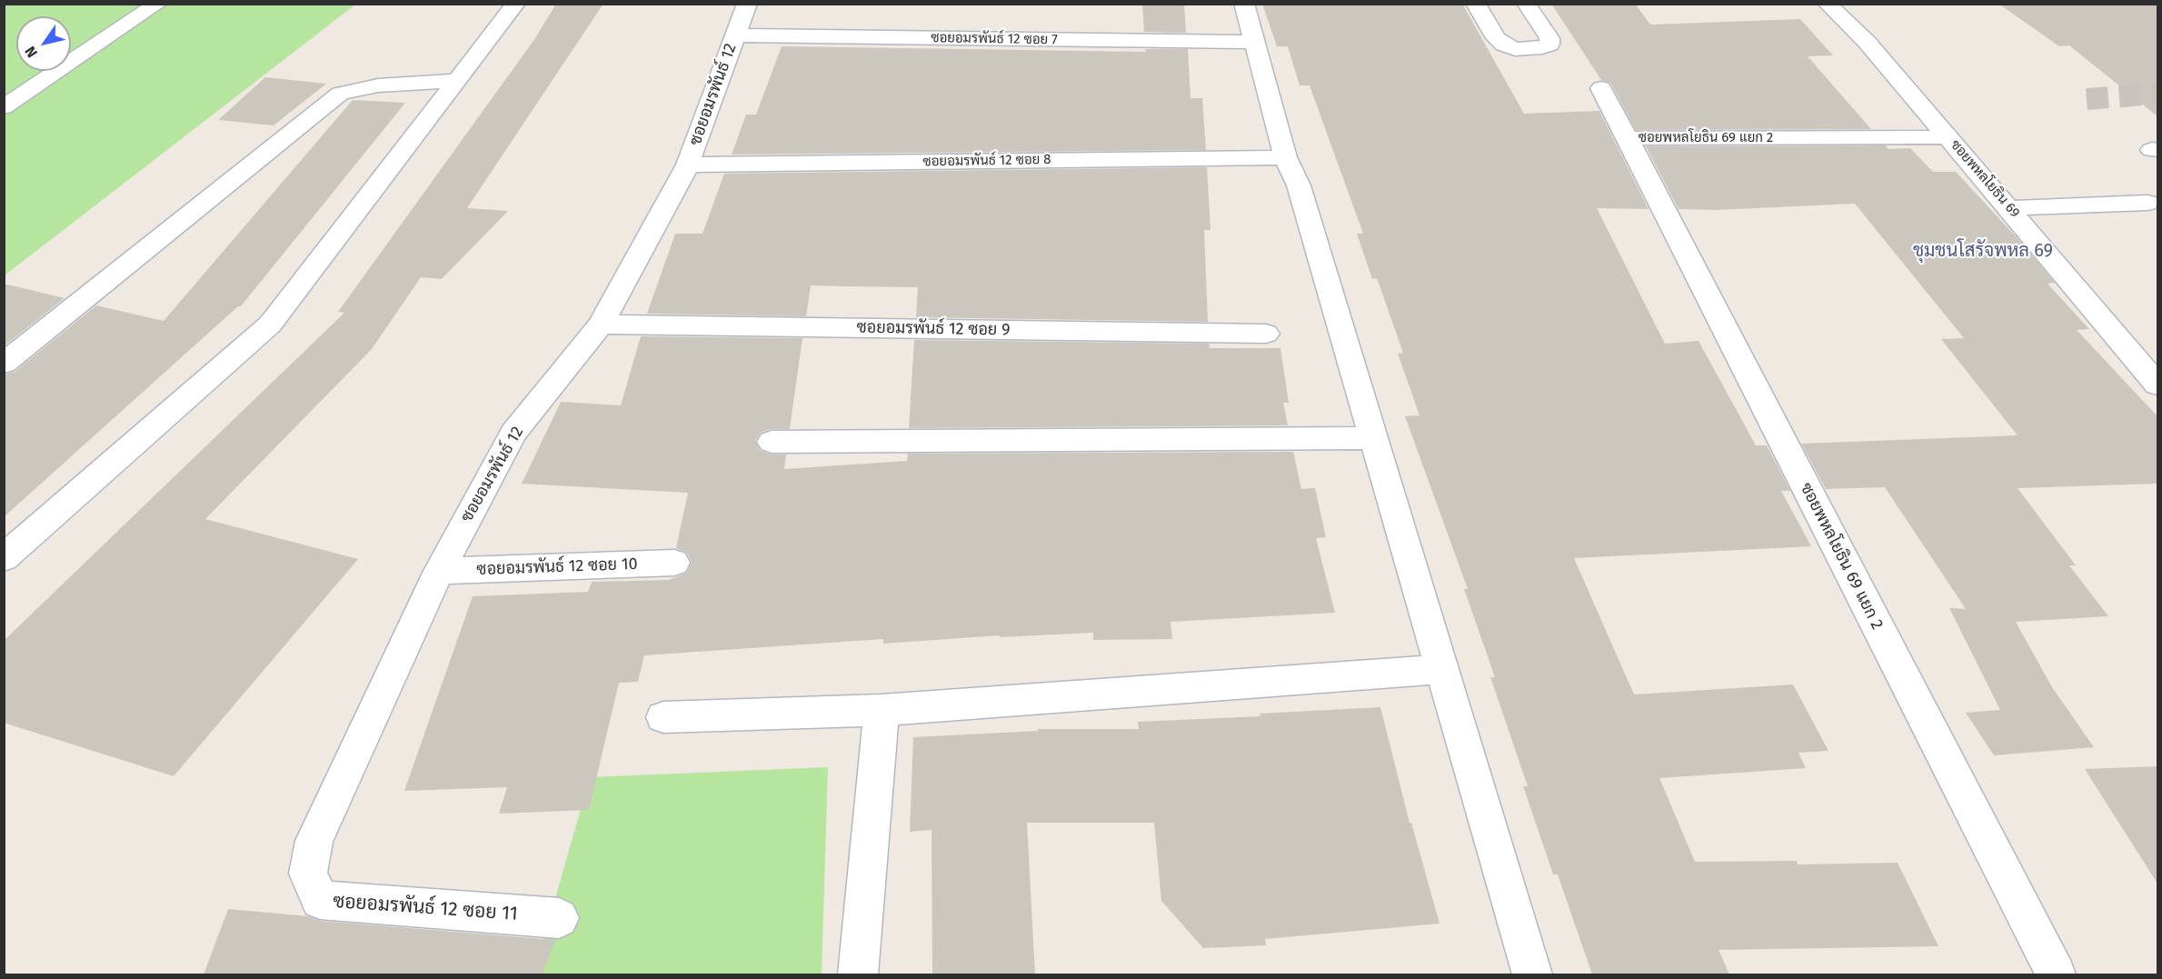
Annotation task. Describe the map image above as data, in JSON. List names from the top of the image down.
{
  "streets": {
    "street": [
      "ซอยอมรพันธ์ 12 ซอย 7",
      "ซอยอมรพันธ์ 12",
      "ซอยพหลโยธิน 69 แยก 2",
      "ซอยอมรพันธ์ 12 ซอย 8",
      "ซอยพหลโยธิน 69",
      "ซอยอมรพันธ์ 12 ซอย 9",
      "ซอยอมรพันธ์ 12 ซอย 10",
      "ซอยอมรพันธ์ 12 ซอย 11"
    ]
  },
  "crossings": [
    ["ซอยอมรพันธ์ 12 ซอย 7", "ซอยอมรพันธ์ 12"],
    ["ซอยอมรพันธ์ 12", "ซอยอมรพันธ์ 12 ซอย 8"],
    ["ซอยอมรพันธ์ 12", "ซอยอมรพันธ์ 12 ซอย 9"],
    ["ซอยอมรพันธ์ 12", "ซอยอมรพันธ์ 12 ซอย 10"],
    ["ซอยอมรพันธ์ 12", "ซอยอมรพันธ์ 12 ซอย 11"],
    ["ซอยพหลโยธิน 69 แยก 2", "ซอยพหลโยธิน 69"]
  ],
  "districts": ["ชุมชนโสรัจพหล 69"],
  "north": "bottom left"
}
